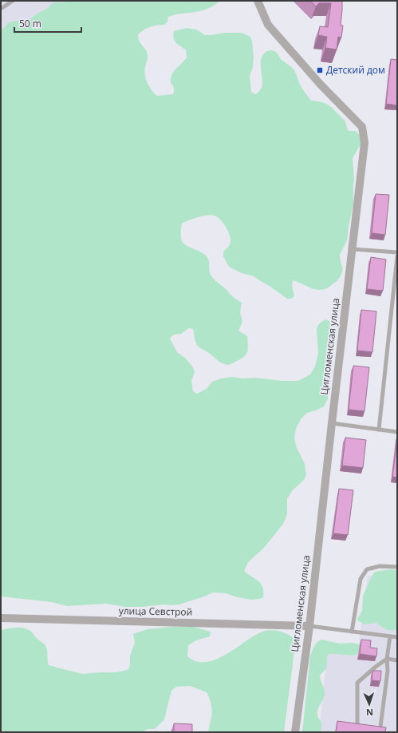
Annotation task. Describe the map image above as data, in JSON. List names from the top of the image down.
{
  "streets": {
    "street": ["Цигломенская улица", "улица Севстрой"]
  },
  "crossings": [
    ["Цигломенская улица", "улица Севстрой"]
  ],
  "places": {
    "transit": ["Детский дом"]
  },
  "scale_bar": "50 m",
  "north": "bottom"
}
